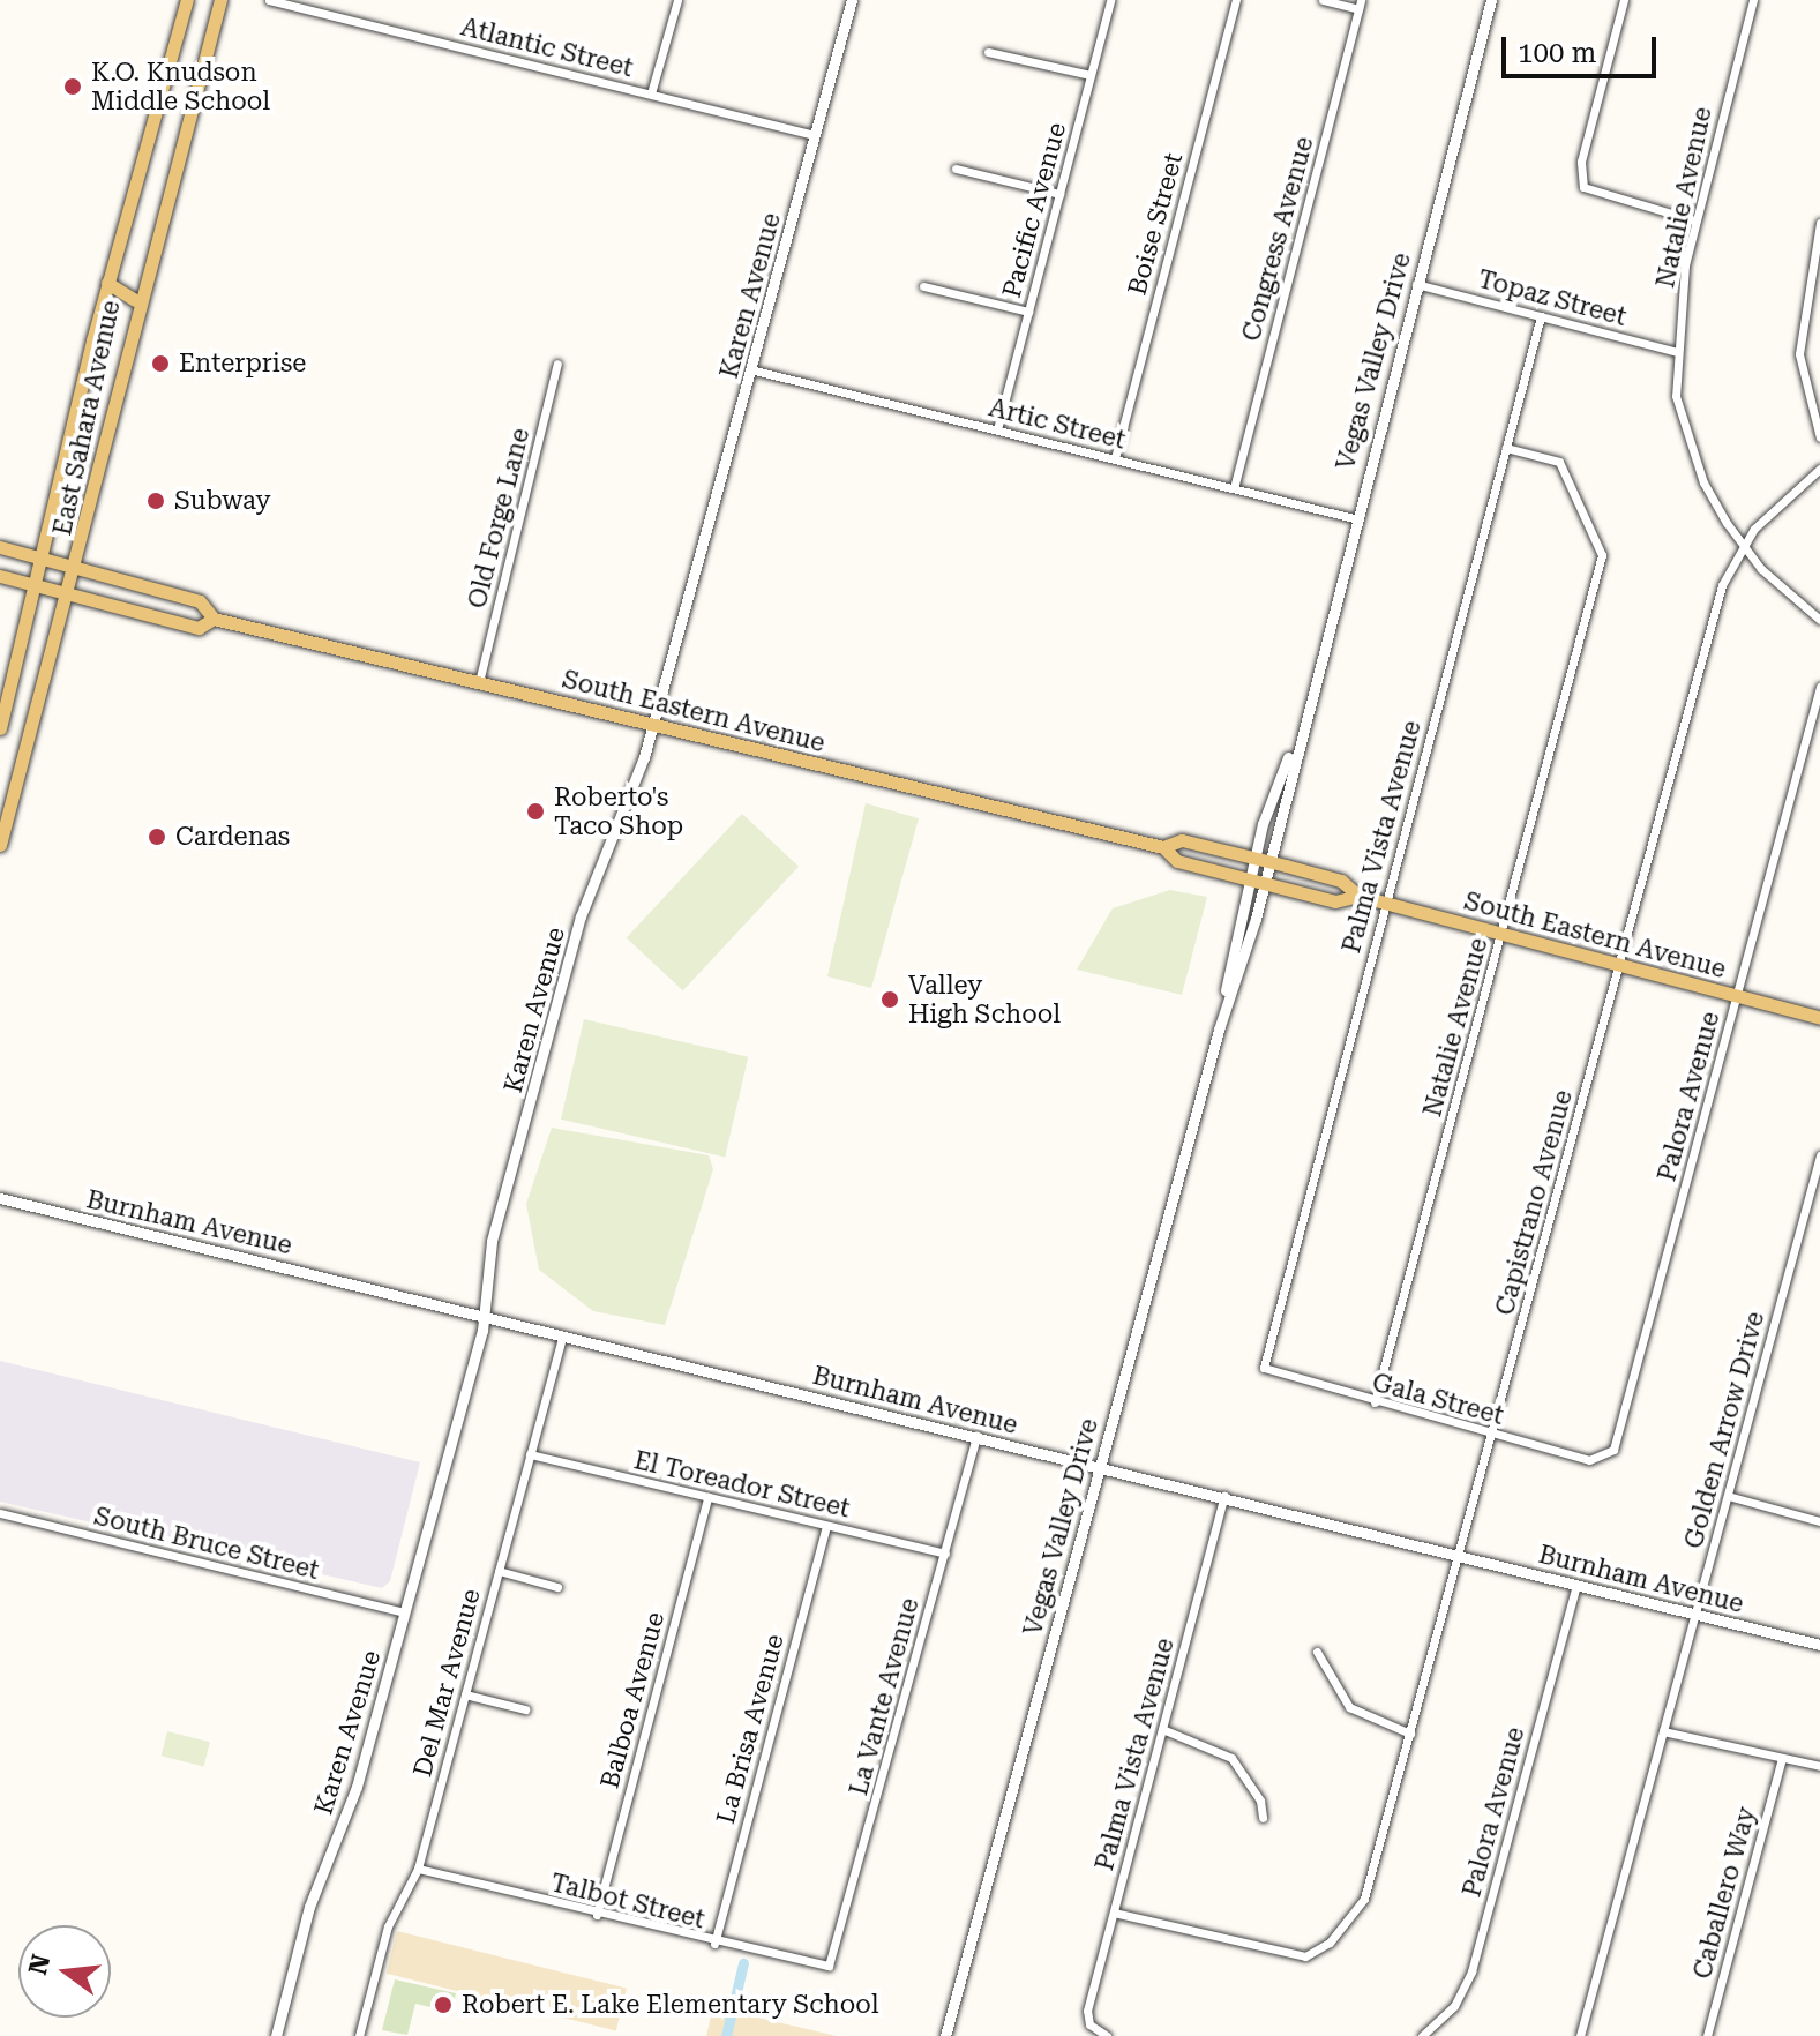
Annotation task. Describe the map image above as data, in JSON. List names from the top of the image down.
{
  "streets": {
    "main road": ["East Sahara Avenue", "South Eastern Avenue"],
    "street": [
      "Atlantic Street",
      "Natalie Avenue",
      "Pacific Avenue",
      "Boise Street",
      "Congress Avenue",
      "Karen Avenue",
      "Topaz Street",
      "Vegas Valley Drive",
      "Artic Street",
      "Old Forge Lane",
      "Palma Vista Avenue",
      "Palora Avenue",
      "Capistrano Avenue",
      "Burnham Avenue",
      "Gala Street",
      "Golden Arrow Drive",
      "El Toreador Street",
      "South Bruce Street",
      "Del Mar Avenue",
      "La Vante Avenue",
      "Balboa Avenue",
      "La Brisa Avenue",
      "Caballero Way",
      "Talbot Street"
    ]
  },
  "crossings": [
    ["Atlantic Street", "Karen Avenue"],
    ["Natalie Avenue", "Topaz Street"],
    ["Natalie Avenue", "South Eastern Avenue"],
    ["Natalie Avenue", "Palma Vista Avenue"],
    ["Natalie Avenue", "Capistrano Avenue"],
    ["Natalie Avenue", "Gala Street"],
    ["Pacific Avenue", "Artic Street"],
    ["Boise Street", "Artic Street"],
    ["Congress Avenue", "Artic Street"],
    ["Karen Avenue", "Artic Street"],
    ["Karen Avenue", "South Eastern Avenue"],
    ["Karen Avenue", "Burnham Avenue"],
    ["Karen Avenue", "South Bruce Street"],
    ["Topaz Street", "Vegas Valley Drive"],
    ["Topaz Street", "Palma Vista Avenue"],
    ["Vegas Valley Drive", "Artic Street"],
    ["Vegas Valley Drive", "South Eastern Avenue"],
    ["Vegas Valley Drive", "Burnham Avenue"],
    ["East Sahara Avenue", "South Eastern Avenue"],
    ["Old Forge Lane", "South Eastern Avenue"],
    ["South Eastern Avenue", "Palma Vista Avenue"],
    ["South Eastern Avenue", "Palora Avenue"],
    ["South Eastern Avenue", "Capistrano Avenue"],
    ["Palma Vista Avenue", "Capistrano Avenue"],
    ["Palma Vista Avenue", "Burnham Avenue"],
    ["Palma Vista Avenue", "Gala Street"],
    ["Palora Avenue", "Burnham Avenue"],
    ["Palora Avenue", "Gala Street"],
    ["Capistrano Avenue", "Burnham Avenue"],
    ["Capistrano Avenue", "Gala Street"],
    ["Burnham Avenue", "Golden Arrow Drive"],
    ["Burnham Avenue", "Del Mar Avenue"],
    ["Burnham Avenue", "La Vante Avenue"],
    ["El Toreador Street", "Del Mar Avenue"],
    ["El Toreador Street", "La Vante Avenue"],
    ["El Toreador Street", "Balboa Avenue"],
    ["El Toreador Street", "La Brisa Avenue"],
    ["Del Mar Avenue", "Talbot Street"],
    ["La Vante Avenue", "Talbot Street"],
    ["Balboa Avenue", "Talbot Street"],
    ["La Brisa Avenue", "Talbot Street"]
  ],
  "places": [
    "K.O. Knudson Middle School",
    "Enterprise",
    "Subway",
    "Roberto's Taco Shop",
    "Cardenas",
    "Valley High School",
    "Robert E. Lake Elementary School"
  ],
  "scale_bar": "100 m",
  "north": "left"
}
